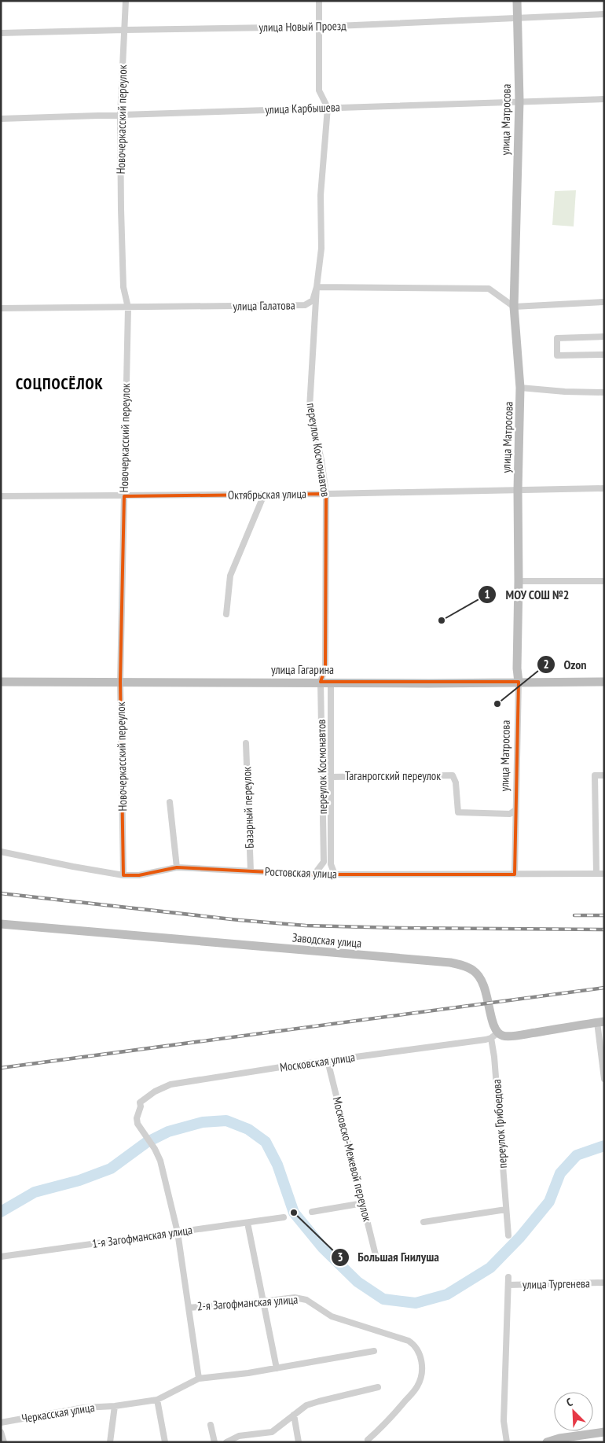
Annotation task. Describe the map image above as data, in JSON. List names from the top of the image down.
{
  "streets": {
    "main road": ["улица Матросова", "улица Гагарина", "Заводская улица"],
    "street": [
      "улица Новый Проезд",
      "улица Карбышева",
      "Новочеркасский переулок",
      "улица Галатова",
      "переулок Космонавтов",
      "Октябрьская улица",
      "Таганрогский переулок",
      "Базарный переулок",
      "Ростовская улица",
      "Московская улица",
      "переулок Грибоедова",
      "Московско-Межевой переулок",
      "1-я Загофманская улица",
      "улица Тургенева",
      "2-я Загофманская улица",
      "Черкасская улица"
    ]
  },
  "crossings": [
    ["улица Новый Проезд", "Новочеркасский переулок"],
    ["улица Новый Проезд", "улица Матросова"],
    ["улица Карбышева", "Новочеркасский переулок"],
    ["улица Карбышева", "улица Матросова"],
    ["улица Карбышева", "переулок Космонавтов"],
    ["Новочеркасский переулок", "улица Галатова"],
    ["Новочеркасский переулок", "Октябрьская улица"],
    ["Новочеркасский переулок", "улица Гагарина"],
    ["Новочеркасский переулок", "Ростовская улица"],
    ["улица Матросова", "Октябрьская улица"],
    ["улица Матросова", "улица Гагарина"],
    ["улица Матросова", "Таганрогский переулок"],
    ["улица Матросова", "Ростовская улица"],
    ["улица Галатова", "переулок Космонавтов"],
    ["переулок Космонавтов", "Октябрьская улица"],
    ["переулок Космонавтов", "улица Гагарина"],
    ["переулок Космонавтов", "Ростовская улица"],
    ["Базарный переулок", "Ростовская улица"],
    ["Заводская улица", "Московская улица"],
    ["Заводская улица", "переулок Грибоедова"],
    ["Московская улица", "переулок Грибоедова"],
    ["Московская улица", "Московско-Межевой переулок"],
    ["Московская улица", "1-я Загофманская улица"]
  ],
  "districts": ["СОЦПОСЁЛОК"],
  "places": ["МОУ СОШ №2", "Ozon", "Большая Гнилуша"],
  "north": "top left"
}
